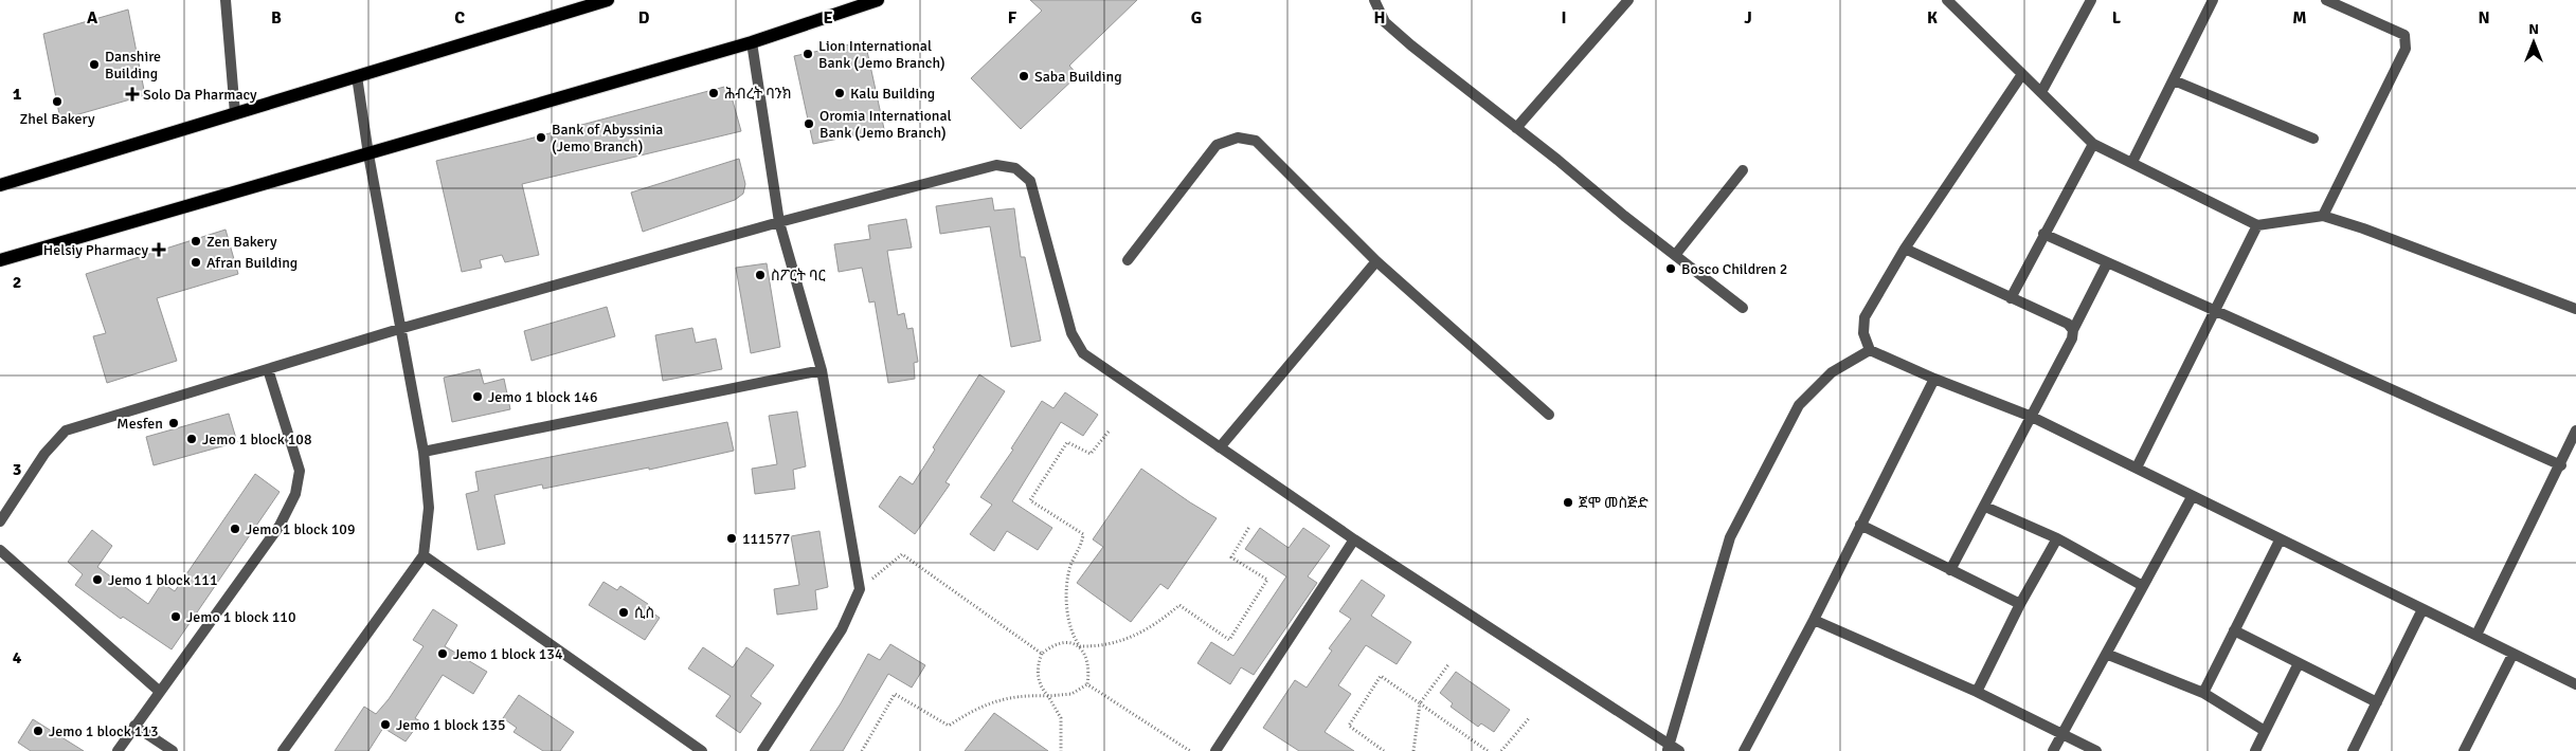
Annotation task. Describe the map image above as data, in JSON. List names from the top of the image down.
{
  "places": {
    "other": [
      "Lion International Bank (Jemo Branch)",
      "Danshire Building",
      "Saba Building",
      "ሕብረት ባንክ",
      "Kalu Building",
      "Zhel Bakery",
      "Oromia International Bank (Jemo Branch)",
      "Bank of Abyssinia (Jemo Branch)",
      "Zen Bakery",
      "Afran Building",
      "Bosco Children 2",
      "ስፖርት ባር",
      "Jemo 1 block 146",
      "Mesfen",
      "Jemo 1 block 108",
      "ጀሞ መስጅድ",
      "Jemo 1 block 109",
      "111577",
      "Jemo 1 block 111",
      "ሲስ",
      "Jemo 1 block 110",
      "Jemo 1 block 134",
      "Jemo 1 block 135",
      "Jemo 1 block 113"
    ],
    "health": ["Solo Da Pharmacy", "Helsiy Pharmacy"]
  },
  "north": "top",
  "grid": {
    "columns": [
      "A",
      "B",
      "C",
      "D",
      "E",
      "F",
      "G",
      "H",
      "I",
      "J",
      "K",
      "L",
      "M",
      "N"
    ],
    "rows": [
      "1",
      "2",
      "3",
      "4"
    ]
  }
}
